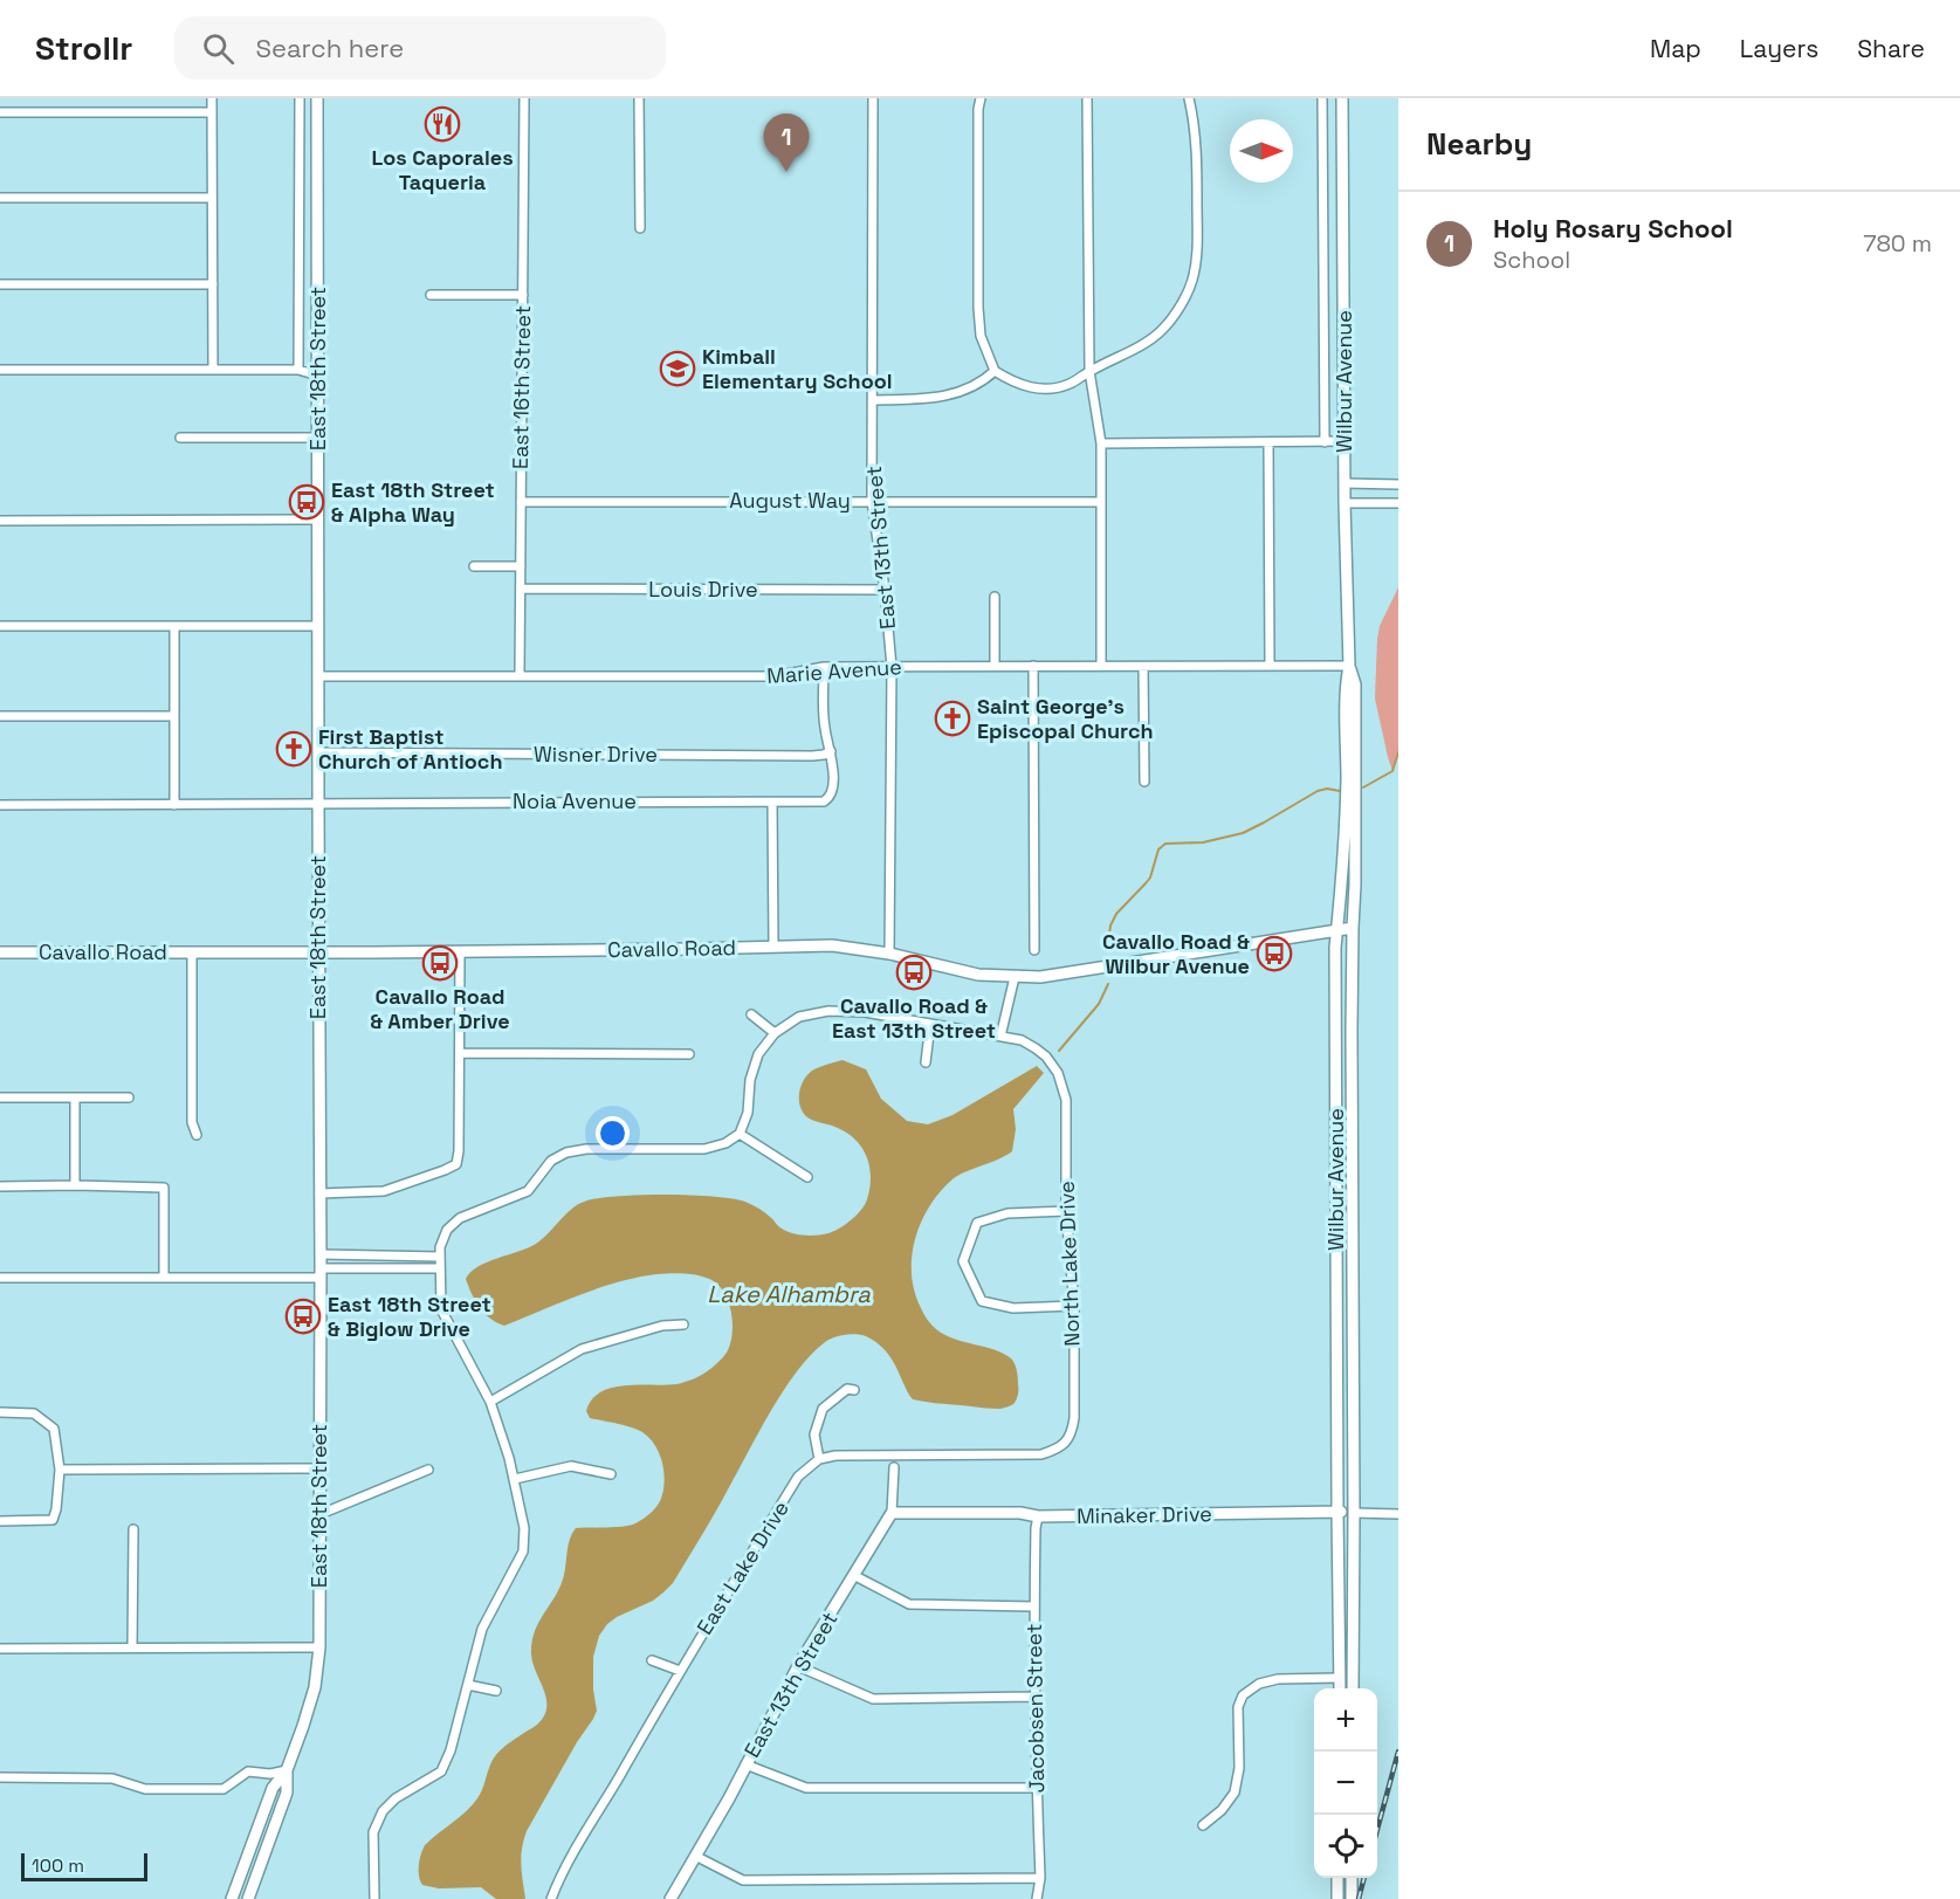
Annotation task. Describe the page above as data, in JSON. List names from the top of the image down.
{
  "streets": {
    "main road": [
      "East 18th Street",
      "Wilbur Avenue",
      "East 13th Street",
      "Cavallo Road",
      "Minaker Drive"
    ],
    "street": [
      "East 16th Street",
      "August Way",
      "Louis Drive",
      "Marie Avenue",
      "Wisner Drive",
      "Noia Avenue",
      "North Lake Drive",
      "East Lake Drive",
      "Jacobsen Street"
    ]
  },
  "crossings": [
    ["East 18th Street", "Marie Avenue"],
    ["East 18th Street", "Wisner Drive"],
    ["East 18th Street", "Noia Avenue"],
    ["East 18th Street", "Cavallo Road"],
    ["Wilbur Avenue", "Marie Avenue"],
    ["Wilbur Avenue", "Cavallo Road"],
    ["Wilbur Avenue", "Minaker Drive"],
    ["East 16th Street", "August Way"],
    ["East 16th Street", "Louis Drive"],
    ["East 16th Street", "Marie Avenue"],
    ["August Way", "East 13th Street"],
    ["East 13th Street", "Louis Drive"],
    ["East 13th Street", "Marie Avenue"],
    ["East 13th Street", "Cavallo Road"],
    ["East 13th Street", "Minaker Drive"],
    ["Wisner Drive", "Noia Avenue"],
    ["North Lake Drive", "East Lake Drive"],
    ["Minaker Drive", "Jacobsen Street"]
  ],
  "water": ["Lake Alhambra"],
  "places": {
    "restaurant": ["Los Caporales Taqueria"],
    "school or university": ["Kimball Elementary School"],
    "bus stop": [
      "East 18th Street & Alpha Way",
      "Cavallo Road & Wilbur Avenue",
      "Cavallo Road & Amber Drive",
      "Cavallo Road & East 13th Street",
      "East 18th Street & Biglow Drive"
    ],
    "church": ["Saint George's Episcopal Church", "First Baptist Church of Antioch"]
  },
  "scale_bar": "100 m",
  "north": "right",
  "page": {
    "header": "Strollr",
    "search": "Search here",
    "nav": ["Map", "Layers", "Share"],
    "heading": "Nearby",
    "pins": "1",
    "list": [
      {
        "mark": "1",
        "name": "Holy Rosary School",
        "note": "School",
        "value": "780 m"
      }
    ],
    "map_buttons": ["+", "−"],
    "scale": "100 m"
  }
}
